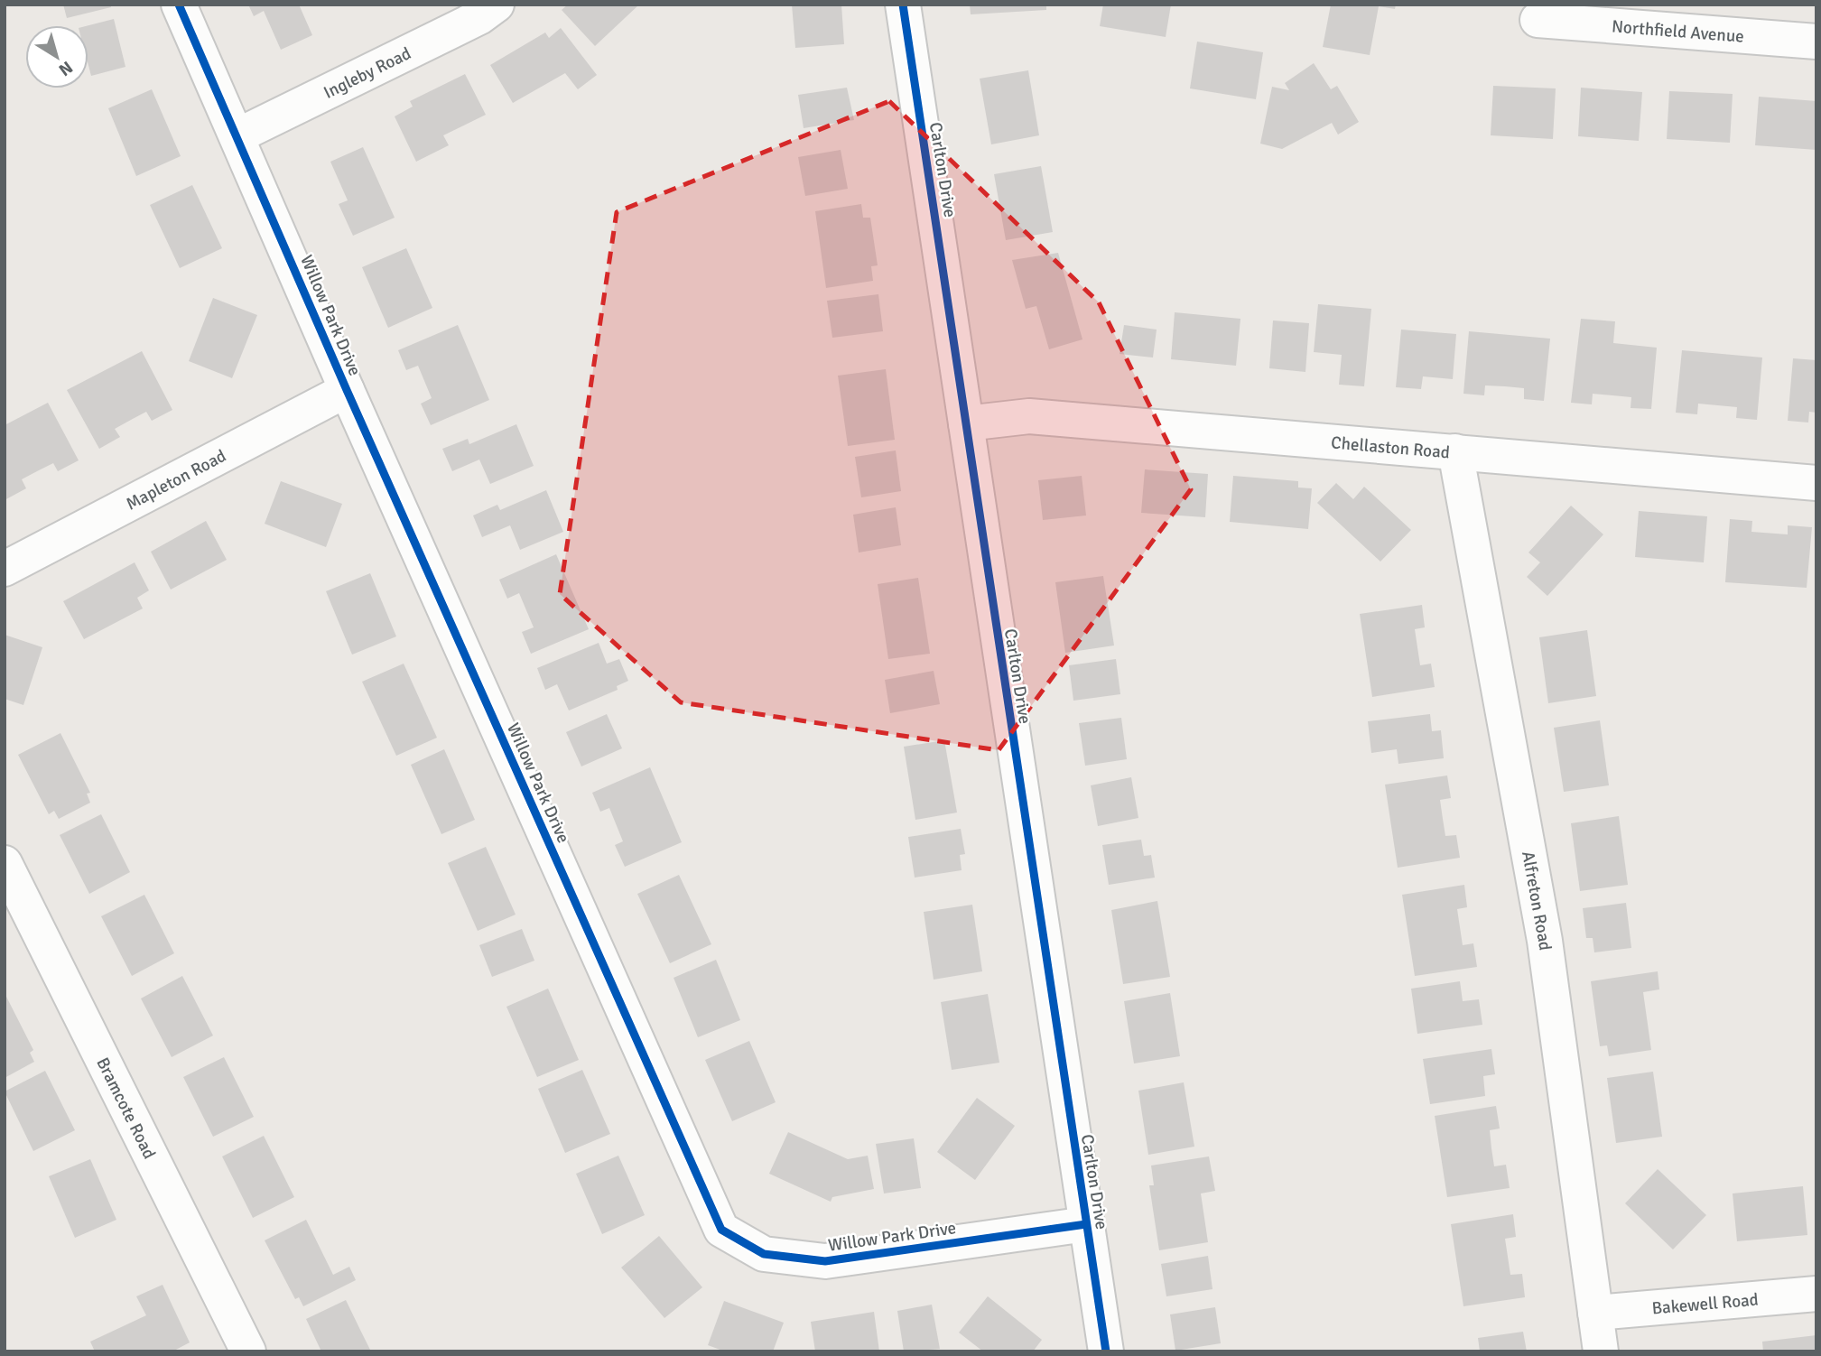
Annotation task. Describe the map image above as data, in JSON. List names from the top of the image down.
{
  "streets": {
    "street": [
      "Northfield Avenue",
      "Ingleby Road",
      "Carlton Drive",
      "Willow Park Drive",
      "Chellaston Road",
      "Mapleton Road",
      "Alfreton Road",
      "Bramcote Road",
      "Bakewell Road"
    ]
  },
  "crossings": [
    ["Ingleby Road", "Willow Park Drive"],
    ["Carlton Drive", "Willow Park Drive"],
    ["Carlton Drive", "Chellaston Road"],
    ["Willow Park Drive", "Mapleton Road"],
    ["Chellaston Road", "Alfreton Road"],
    ["Alfreton Road", "Bakewell Road"]
  ],
  "north": "bottom right"
}
